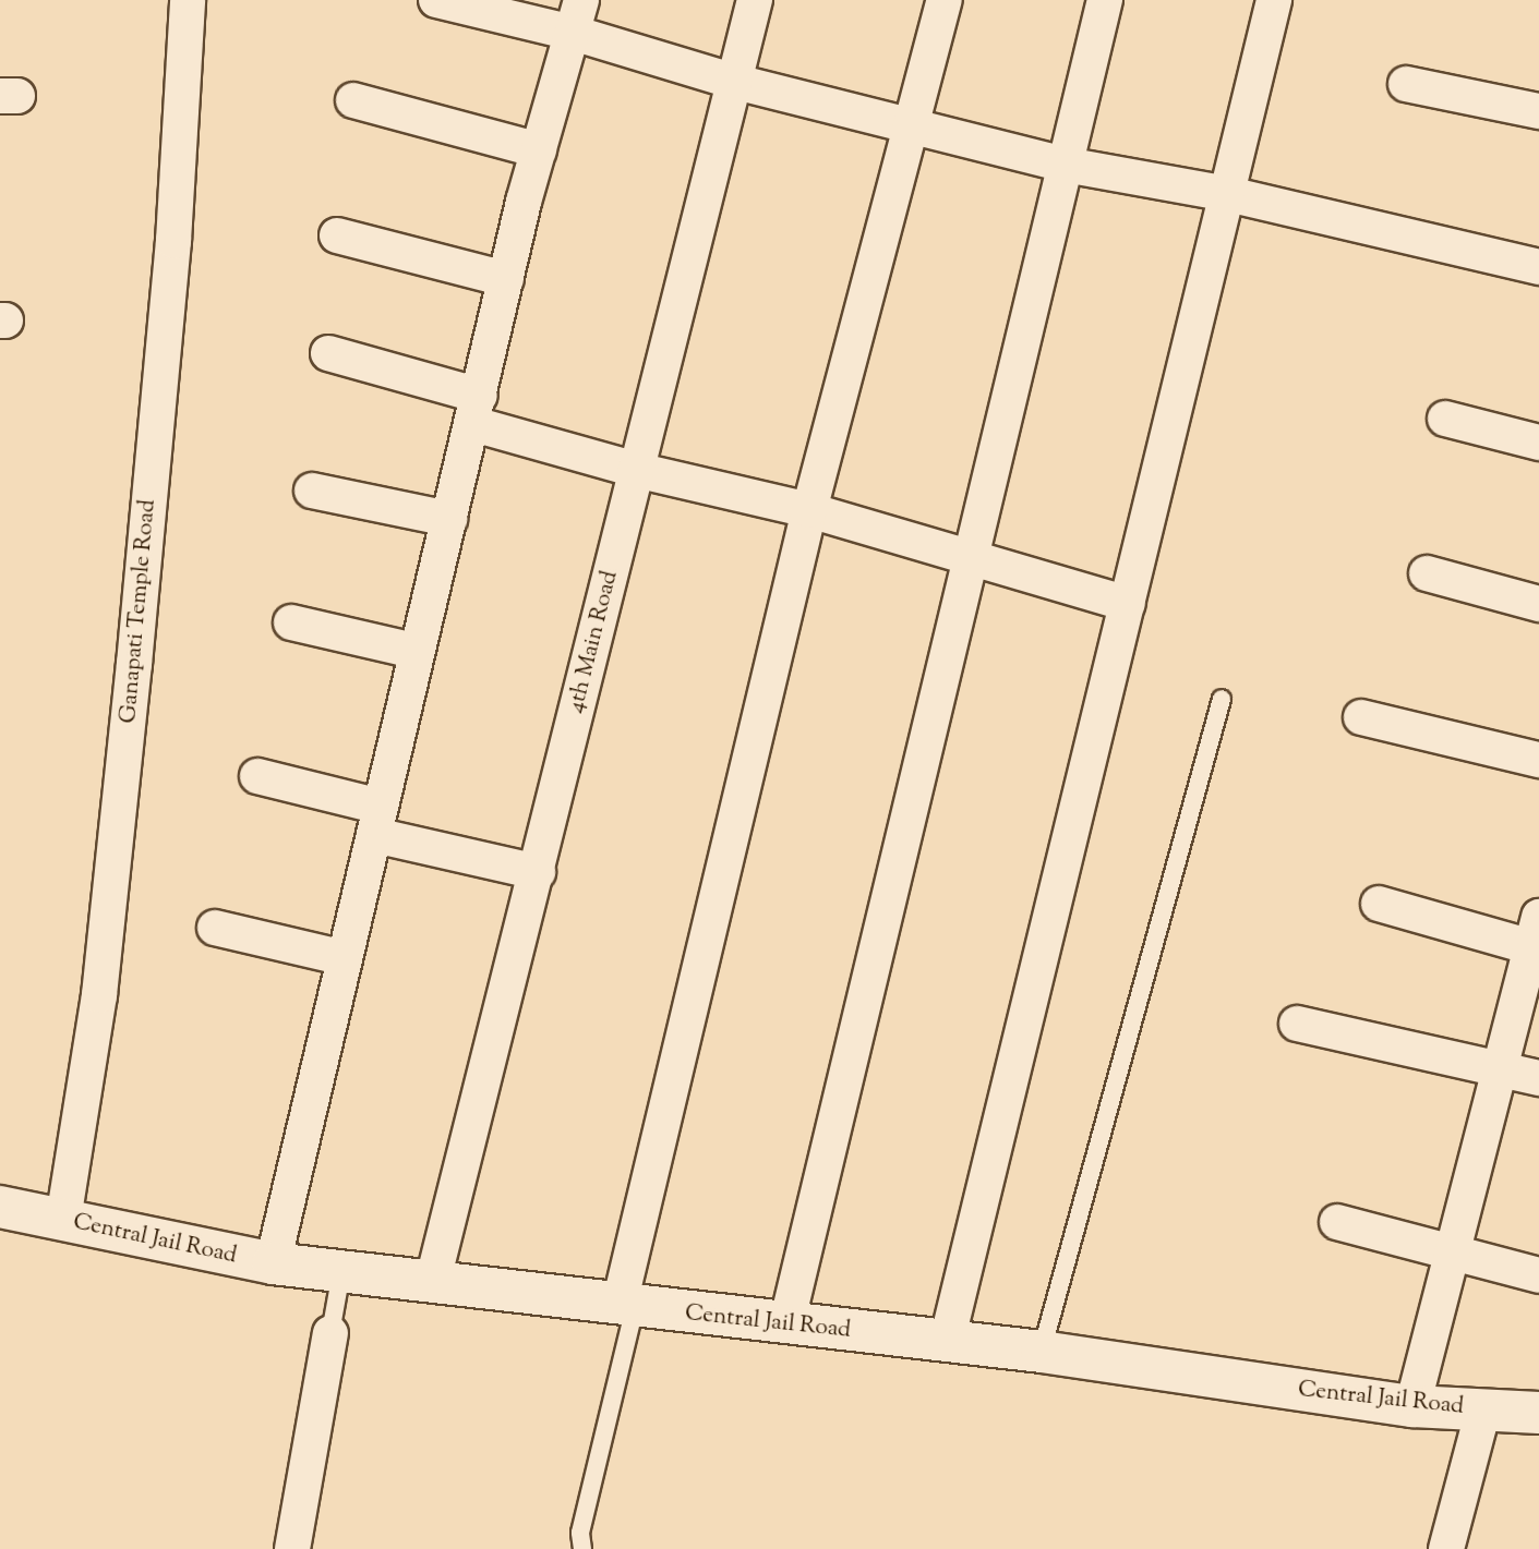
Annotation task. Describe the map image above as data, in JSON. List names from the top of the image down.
{
  "streets": {
    "main road": ["Central Jail Road"],
    "street": ["Ganapati Temple Road", "4th Main Road"]
  },
  "crossings": [
    ["Ganapati Temple Road", "Central Jail Road"],
    ["4th Main Road", "Central Jail Road"]
  ]
}
